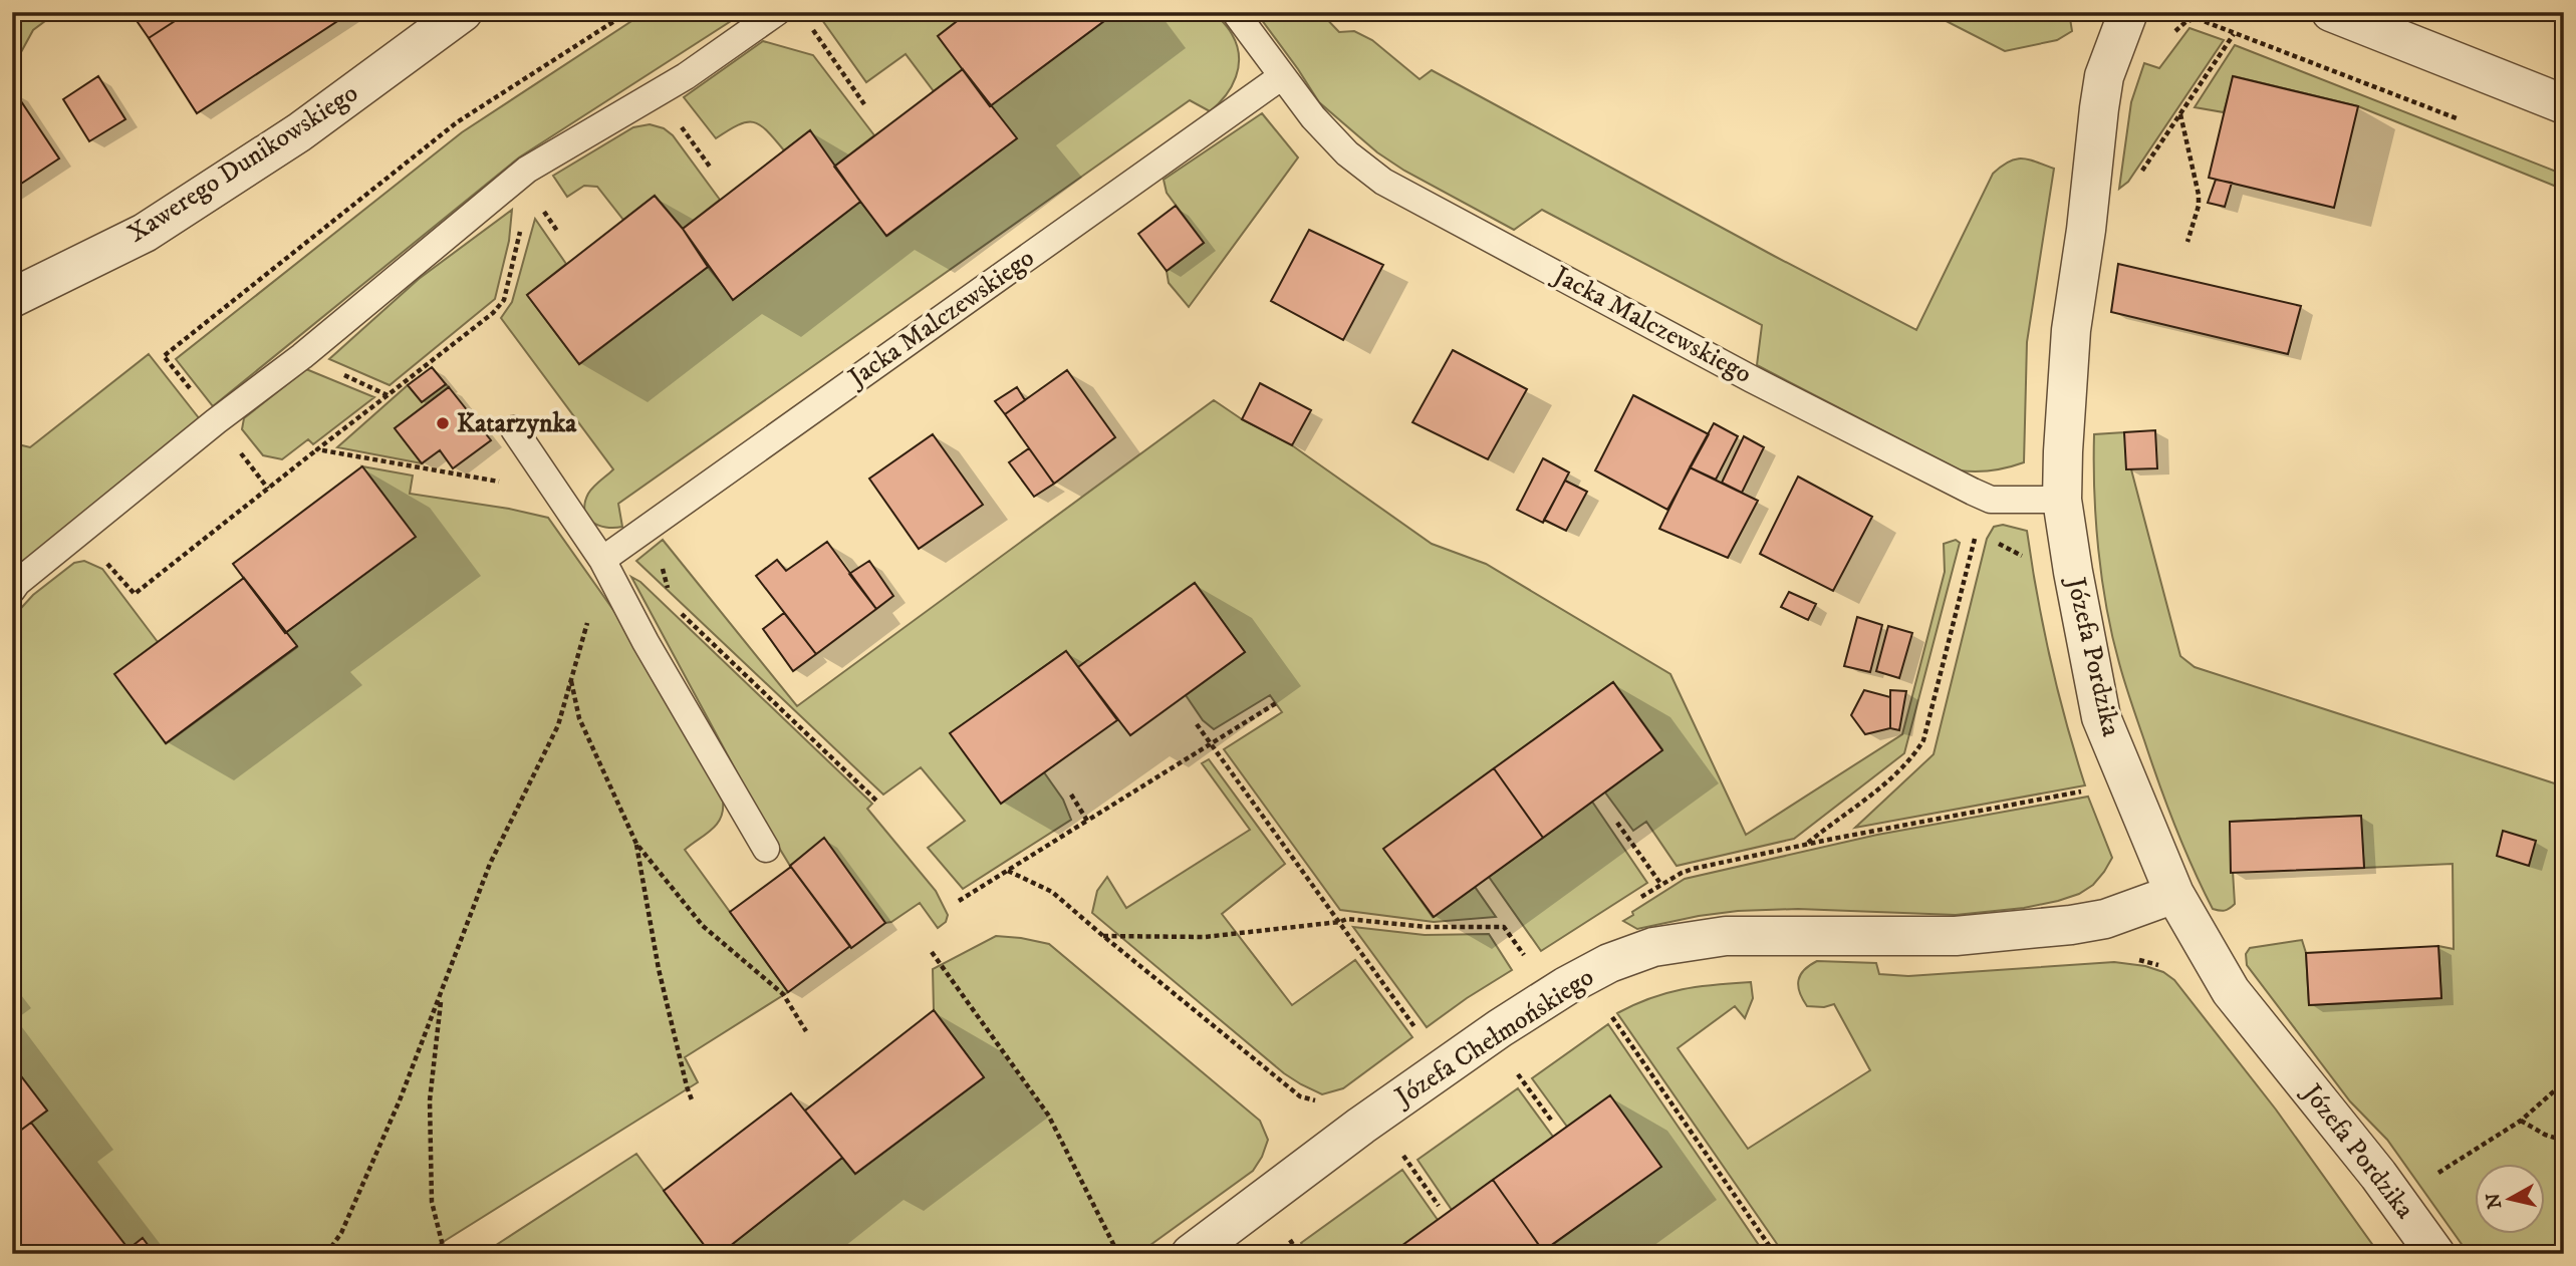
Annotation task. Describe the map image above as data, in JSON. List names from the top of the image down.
{
  "streets": {
    "street": ["Xawerego Dunikowskiego", "Józefa Pordzika", "Józefa Chełmońskiego"],
    "lane": ["Jacka Malczewskiego"]
  },
  "crossings": [
    ["Jacka Malczewskiego", "Józefa Pordzika"],
    ["Józefa Pordzika", "Józefa Chełmońskiego"]
  ],
  "places": ["Katarzynka"],
  "north": "left"
}
